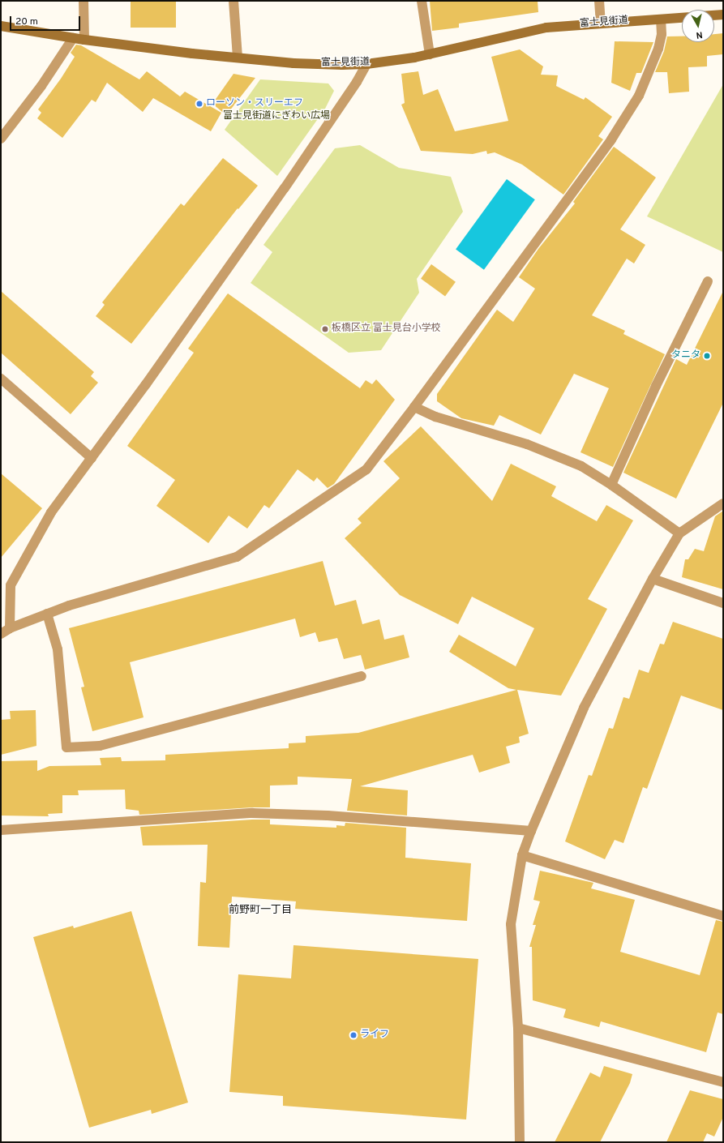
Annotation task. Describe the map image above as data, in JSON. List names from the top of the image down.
{
  "streets": {
    "street": ["富士見街道"]
  },
  "districts": ["前野町一丁目"],
  "parks": ["富士見街道にぎわい広場"],
  "places": [
    "ローソン・スリーエフ",
    "板橋区立 富士見台小学校",
    "タニタ",
    "ライフ"
  ],
  "scale_bar": "20 m",
  "north": "bottom"
}
